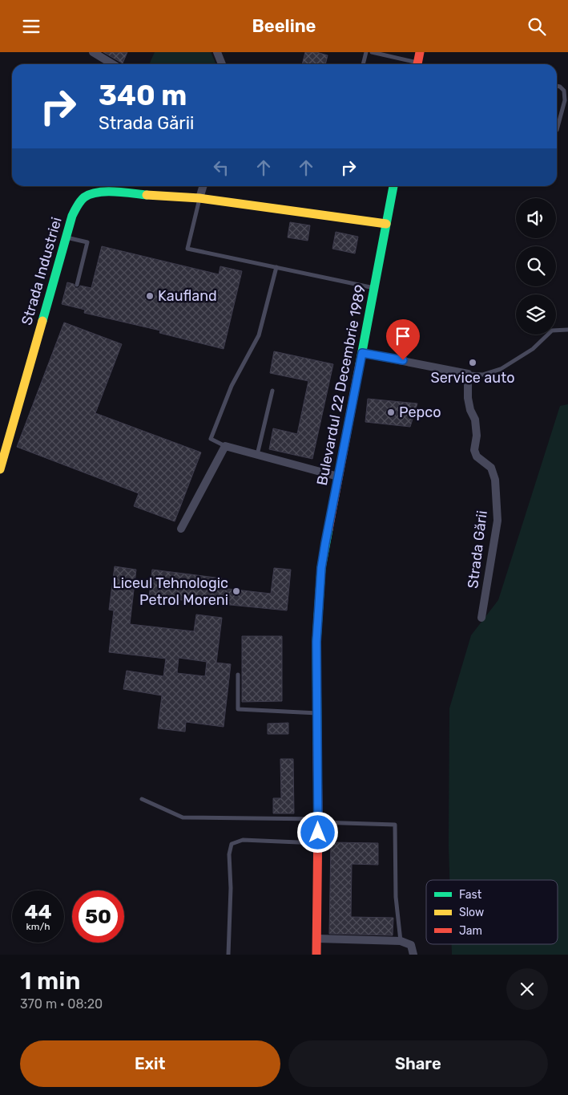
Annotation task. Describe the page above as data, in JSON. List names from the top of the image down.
{
  "streets": {
    "main road": ["Strada Industriei", "Bulevardul 22 Decembrie 1989"],
    "street": ["Strada Gării"]
  },
  "crossings": [
    ["Strada Industriei", "Bulevardul 22 Decembrie 1989"]
  ],
  "places": [
    "Kaufland",
    "Service auto",
    "Pepco",
    "Liceul Tehnologic Petrol Moreni"
  ],
  "legend": ["Fast", "Slow", "Jam"],
  "page": {
    "header": "Beeline",
    "turn": ["340 m", "Strada Gării"],
    "speed": "44 km/h",
    "limit": "50",
    "heading": ["1 min", "370 m · 08:20"],
    "buttons": ["Exit", "Share"]
  }
}
